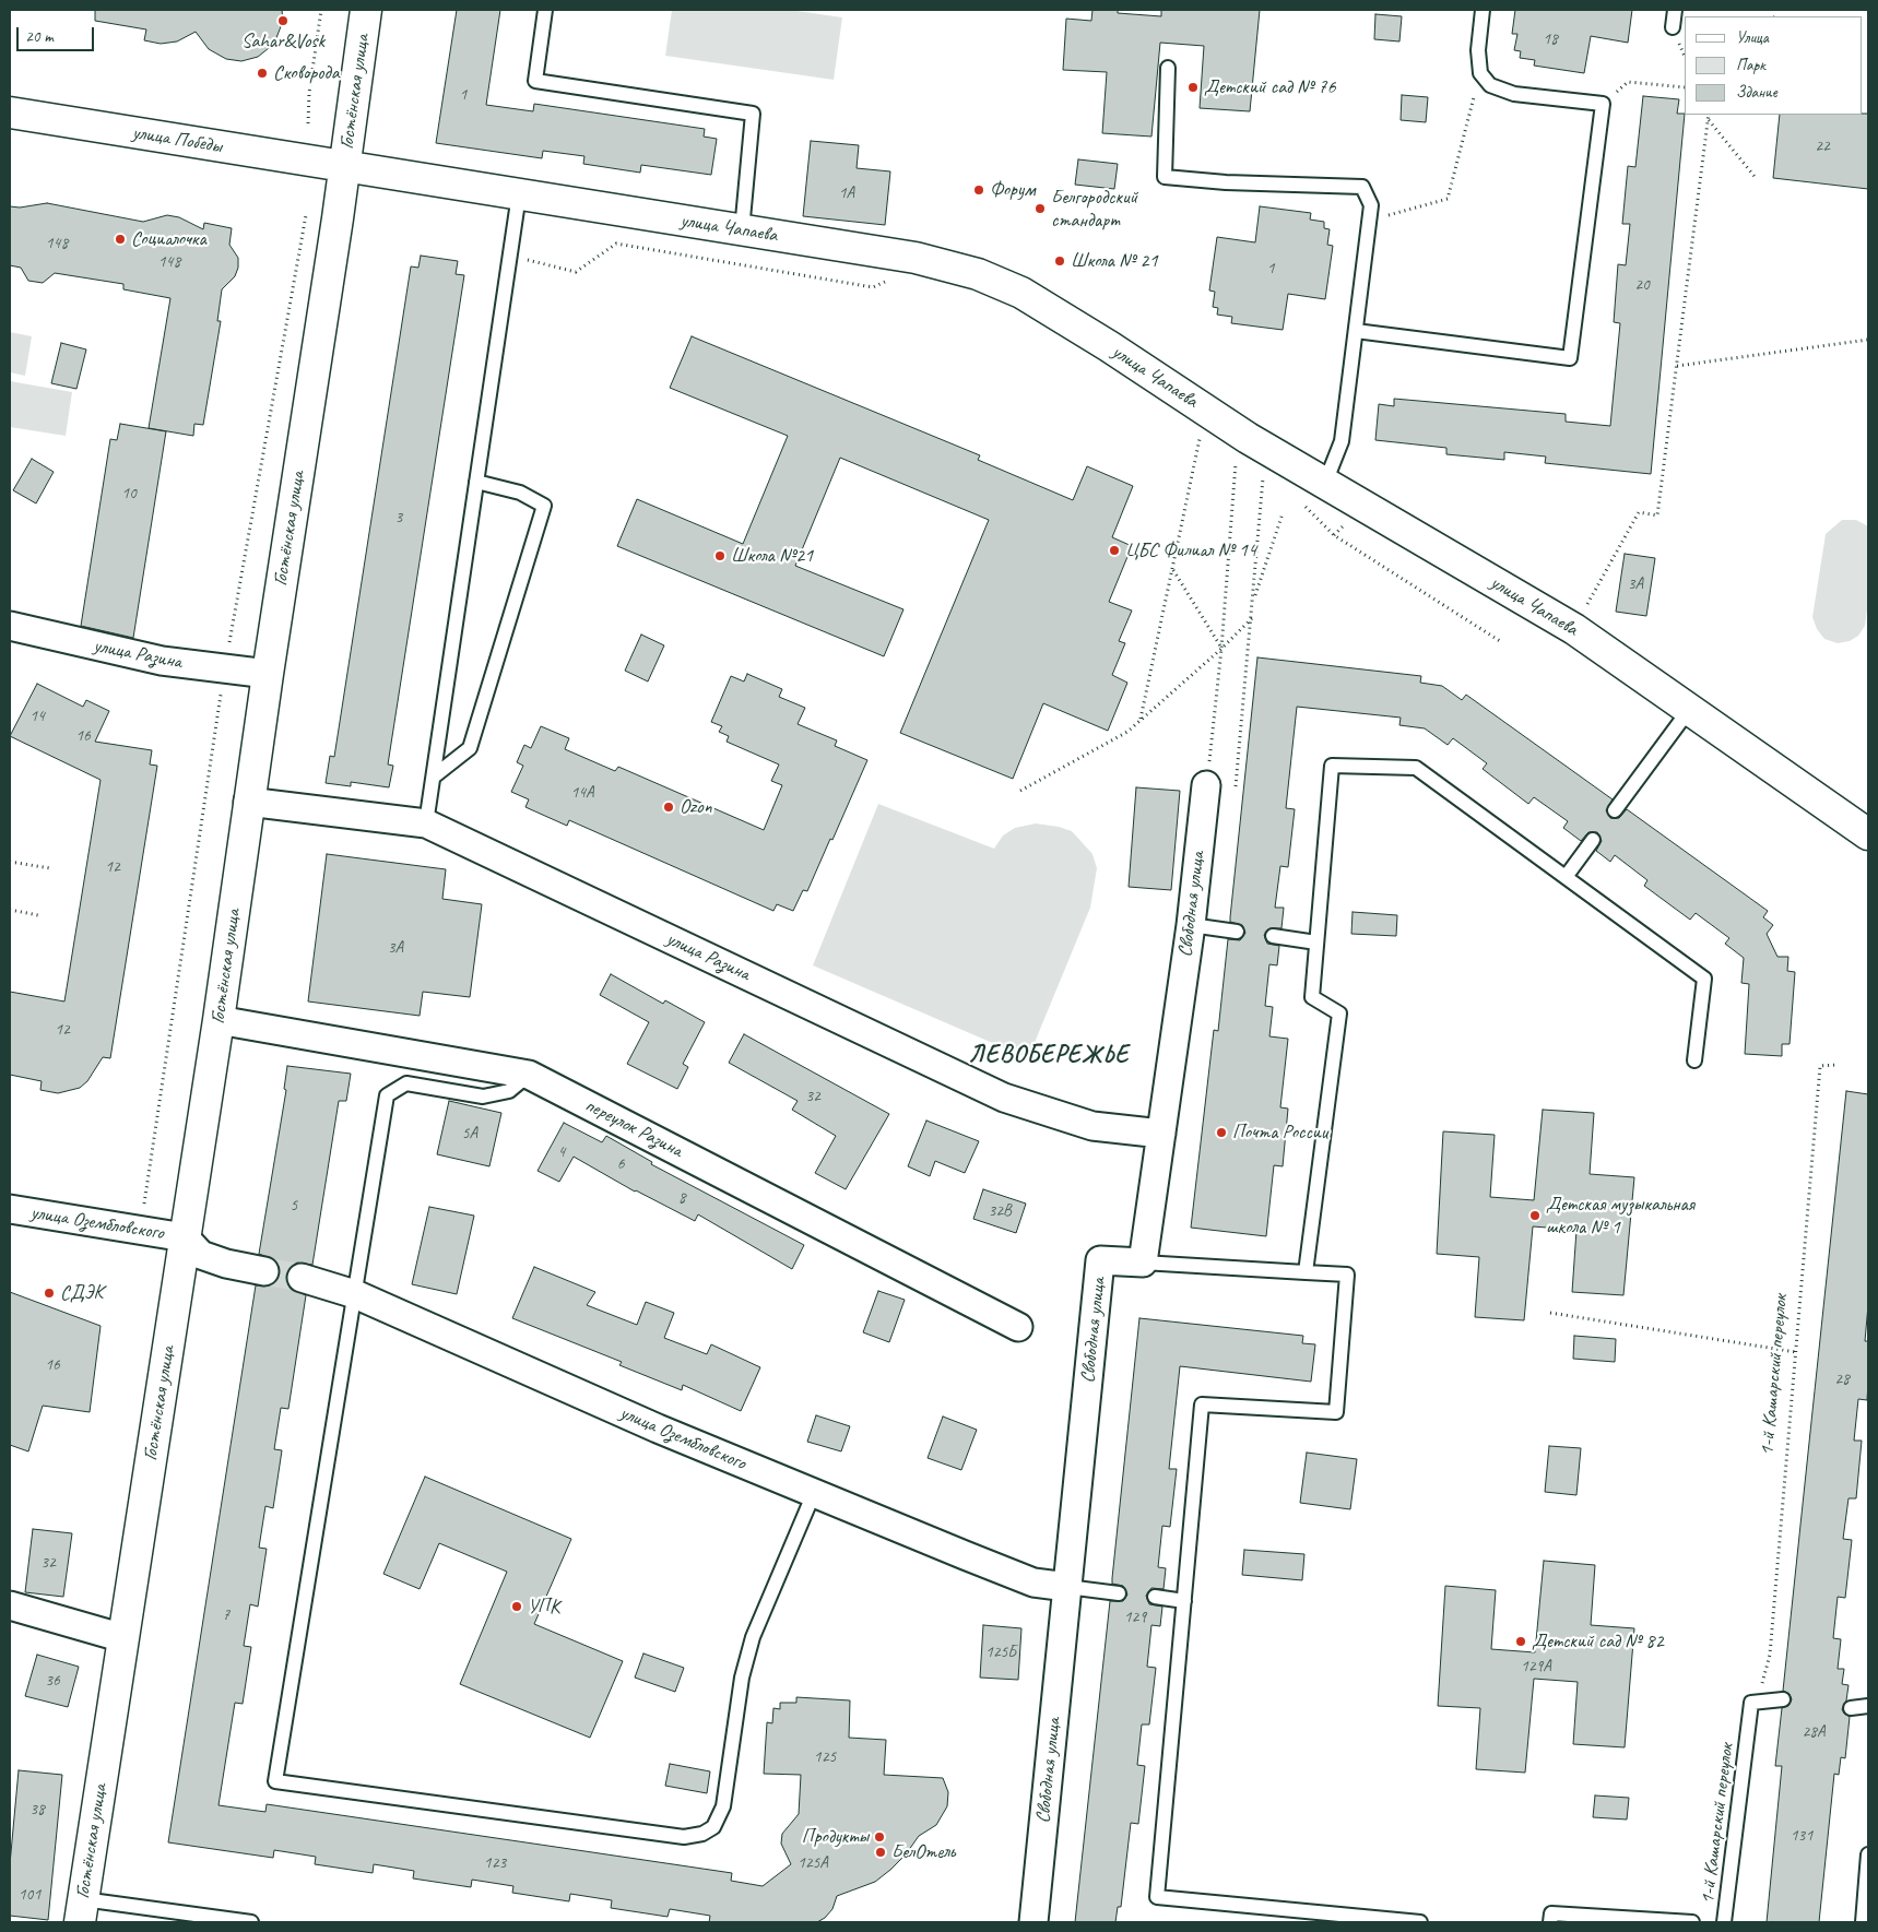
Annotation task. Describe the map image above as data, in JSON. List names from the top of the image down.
{
  "streets": {
    "street": [
      "Гостёнская улица",
      "улица Победы",
      "улица Чапаева",
      "улица Разина",
      "Свободная улица",
      "переулок Разина",
      "улица Озембловского"
    ],
    "lane": ["1-й Кашарский переулок"]
  },
  "crossings": [
    ["Гостёнская улица", "улица Победы"],
    ["Гостёнская улица", "улица Чапаева"],
    ["Гостёнская улица", "улица Разина"],
    ["Гостёнская улица", "переулок Разина"],
    ["Гостёнская улица", "улица Озембловского"],
    ["улица Победы", "улица Чапаева"],
    ["улица Разина", "Свободная улица"],
    ["Свободная улица", "улица Озембловского"]
  ],
  "districts": ["ЛЕВОБЕРЕЖЬЕ"],
  "places": [
    "Sahar&Vosk",
    "Сковорода",
    "Детский сад № 76",
    "Форум",
    "Белгородский стандарт",
    "Социалочка",
    "Школа № 21",
    "ЦБС Филиал № 14",
    "Школа №21",
    "Ozon",
    "Почта России",
    "Детская музыкальная школа № 1",
    "СДЭК",
    "УПК",
    "Детский сад № 82",
    "Продукты",
    "БелОтель"
  ],
  "house_numbers": [
    "18",
    "1",
    "22",
    "1А",
    "148",
    "148",
    "1",
    "20",
    "10",
    "3",
    "3А",
    "14",
    "16",
    "14А",
    "12",
    "3А",
    "12",
    "32",
    "5А",
    "4",
    "6",
    "8",
    "5",
    "32В",
    "16",
    "28",
    "32",
    "7",
    "129",
    "125Б",
    "129А",
    "36",
    "28А",
    "125",
    "38",
    "131",
    "123",
    "125А",
    "101"
  ],
  "legend": ["Улица", "Парк", "Здание"],
  "scale_bar": "20 m"
}
